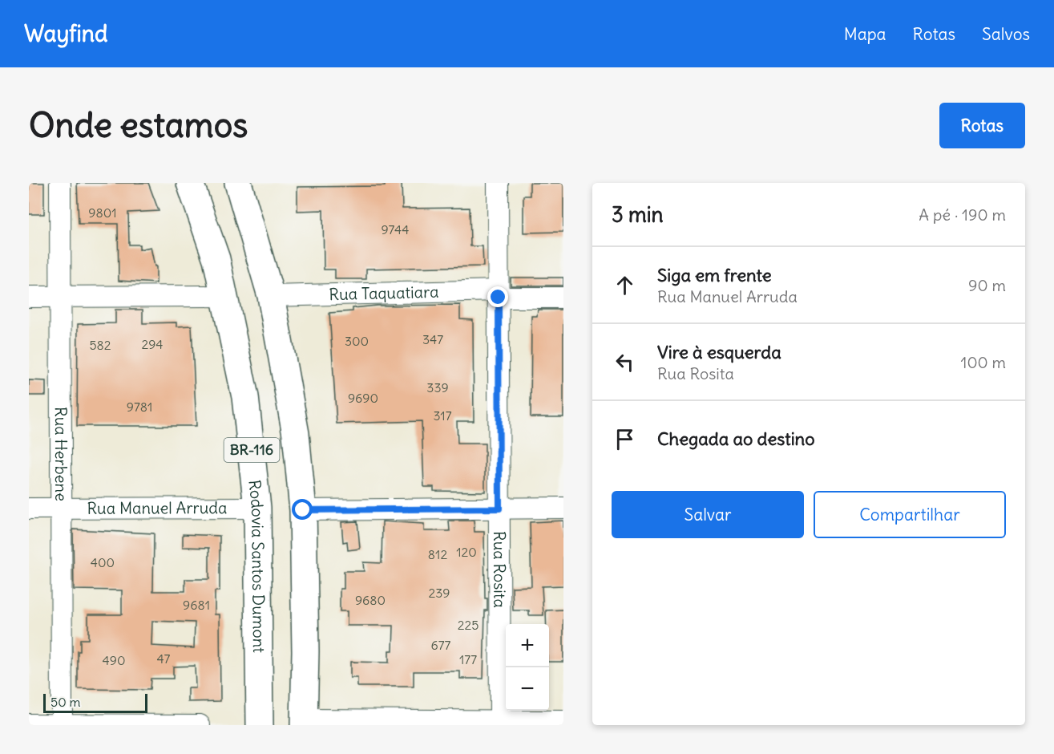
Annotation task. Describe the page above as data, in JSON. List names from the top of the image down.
{
  "streets": {
    "highway": ["BR-116", "Rodovia Santos Dumont"],
    "street": [
      "Rua Taquatiara",
      "Rua Herbene",
      "Rua Manuel Arruda",
      "Rua Rosita"
    ]
  },
  "crossings": [
    ["Rua Taquatiara", "BR-116"],
    ["Rua Taquatiara", "Rua Rosita"],
    ["Rua Herbene", "Rua Manuel Arruda"],
    ["Rua Manuel Arruda", "Rodovia Santos Dumont"]
  ],
  "house_numbers": [
    "9801",
    "9744",
    "347",
    "300",
    "294",
    "582",
    "339",
    "9690",
    "9781",
    "317",
    "120",
    "812",
    "400",
    "239",
    "9680",
    "9681",
    "225",
    "677",
    "47",
    "177",
    "490"
  ],
  "scale_bar": "50 m",
  "page": {
    "header": "Wayfind",
    "nav": ["Mapa", "Rotas", "Salvos"],
    "buttons": [
      "Rotas",
      ["Salvar", "Compartilhar"]
    ],
    "title": "Onde estamos",
    "heading": ["3 min", "A pé · 190 m"],
    "list": [
      ["Siga em frente", "Rua Manuel Arruda", "90 m"],
      ["Vire à esquerda", "Rua Rosita", "100 m"],
      "Chegada ao destino"
    ],
    "map_buttons": ["+", "−"],
    "scale": "50 m"
  }
}
